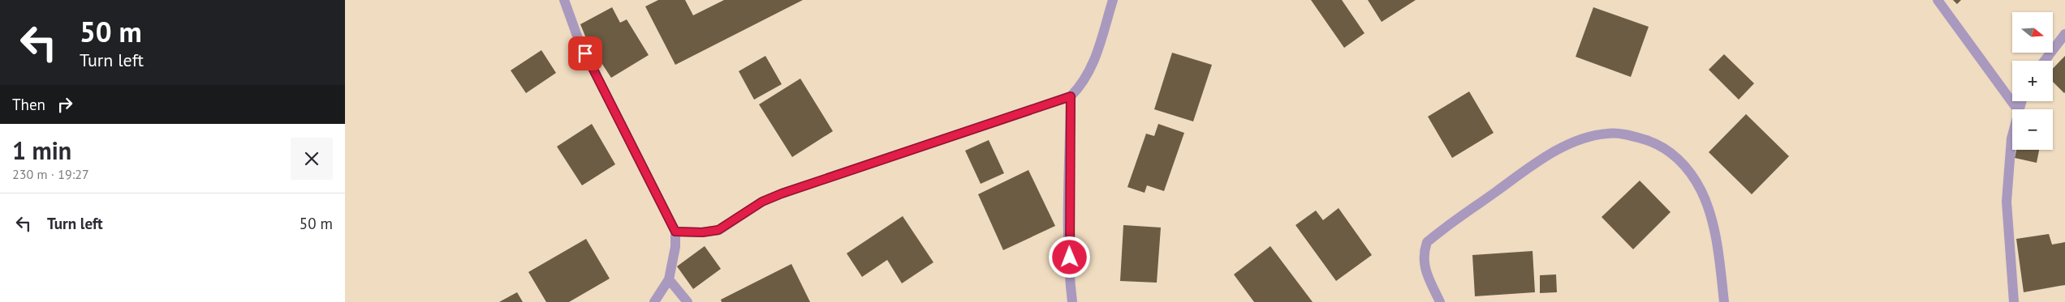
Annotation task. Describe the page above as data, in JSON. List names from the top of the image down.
{
  "north": "right",
  "page": {
    "turn": ["50 m", "Turn left"],
    "map_buttons": ["+", "−"],
    "then": "Then",
    "heading": ["1 min", "230 m · 19:27"],
    "list": [
      {
        "name": "Turn left",
        "value": "50 m"
      }
    ]
  }
}
